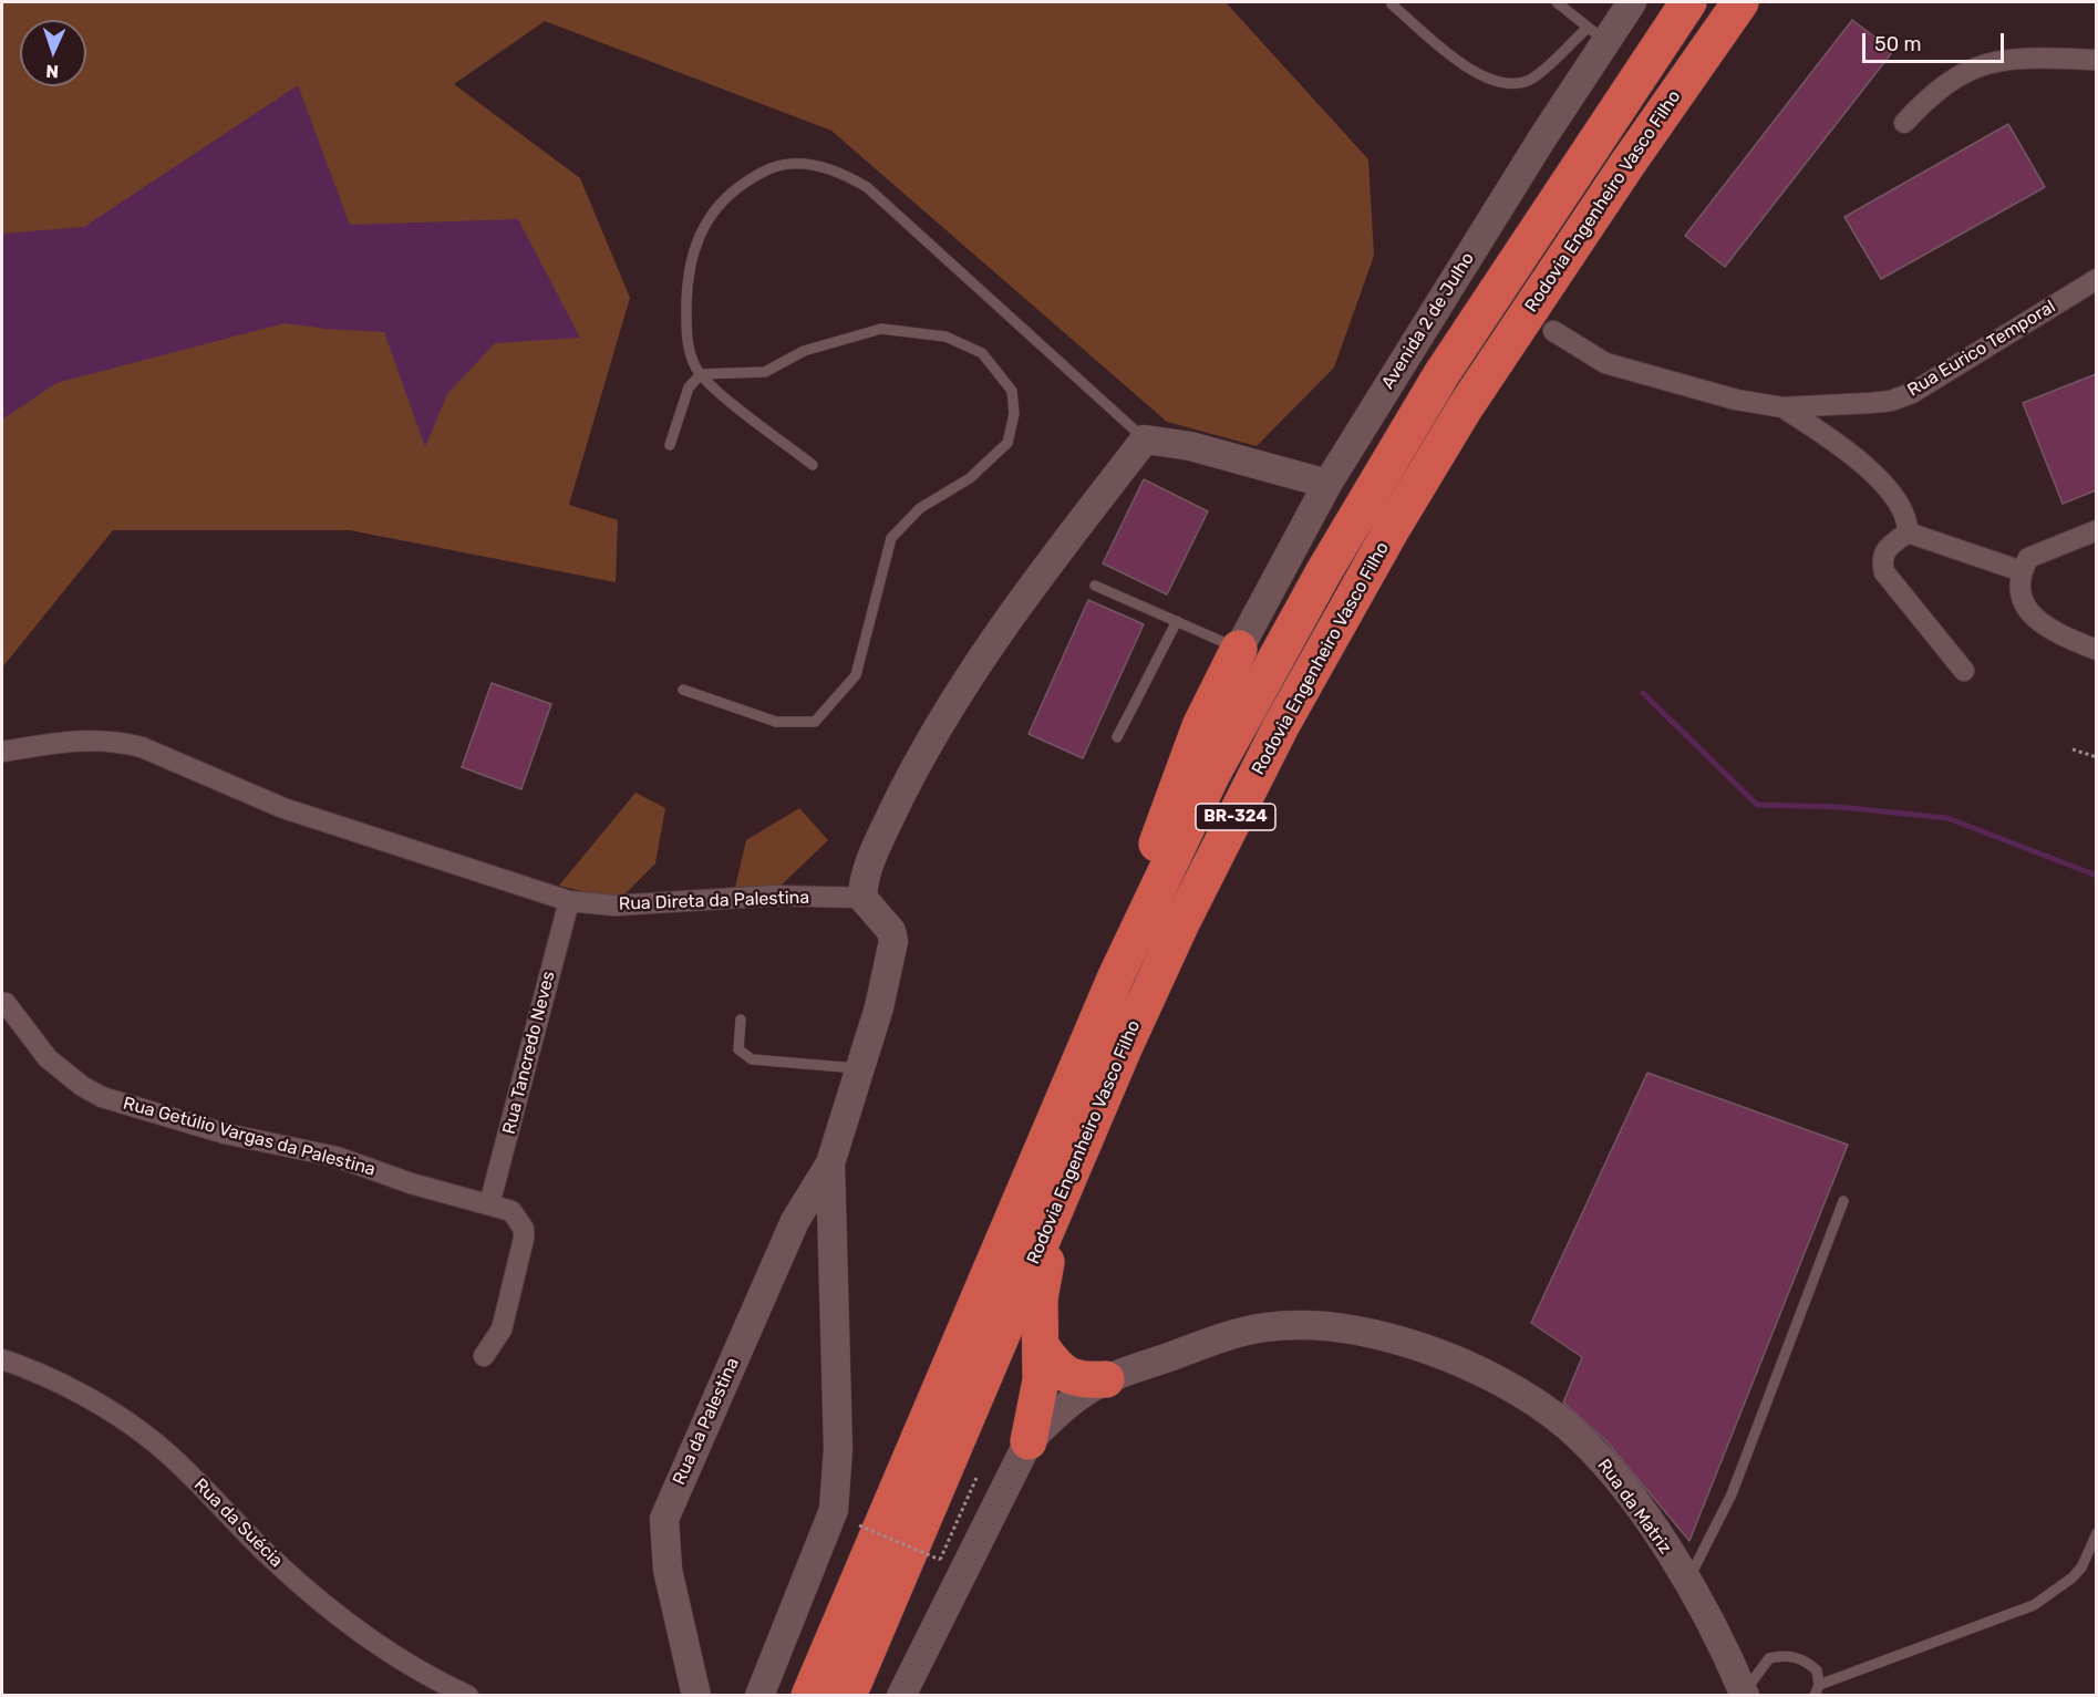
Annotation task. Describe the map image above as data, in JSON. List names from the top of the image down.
{
  "streets": {
    "highway": ["Rodovia Engenheiro Vasco Filho", "BR-324"],
    "main road": ["Avenida 2 de Julho", "Rua da Palestina", "Rua da Matriz"],
    "street": [
      "Rua Eurico Temporal",
      "Rua Direta da Palestina",
      "Rua Tancredo Neves",
      "Rua Getúlio Vargas da Palestina",
      "Rua da Suécia"
    ]
  },
  "crossings": [
    ["Rua Direta da Palestina", "Rua Tancredo Neves"],
    ["Rua Tancredo Neves", "Rua Getúlio Vargas da Palestina"]
  ],
  "scale_bar": "50 m",
  "north": "bottom"
}
